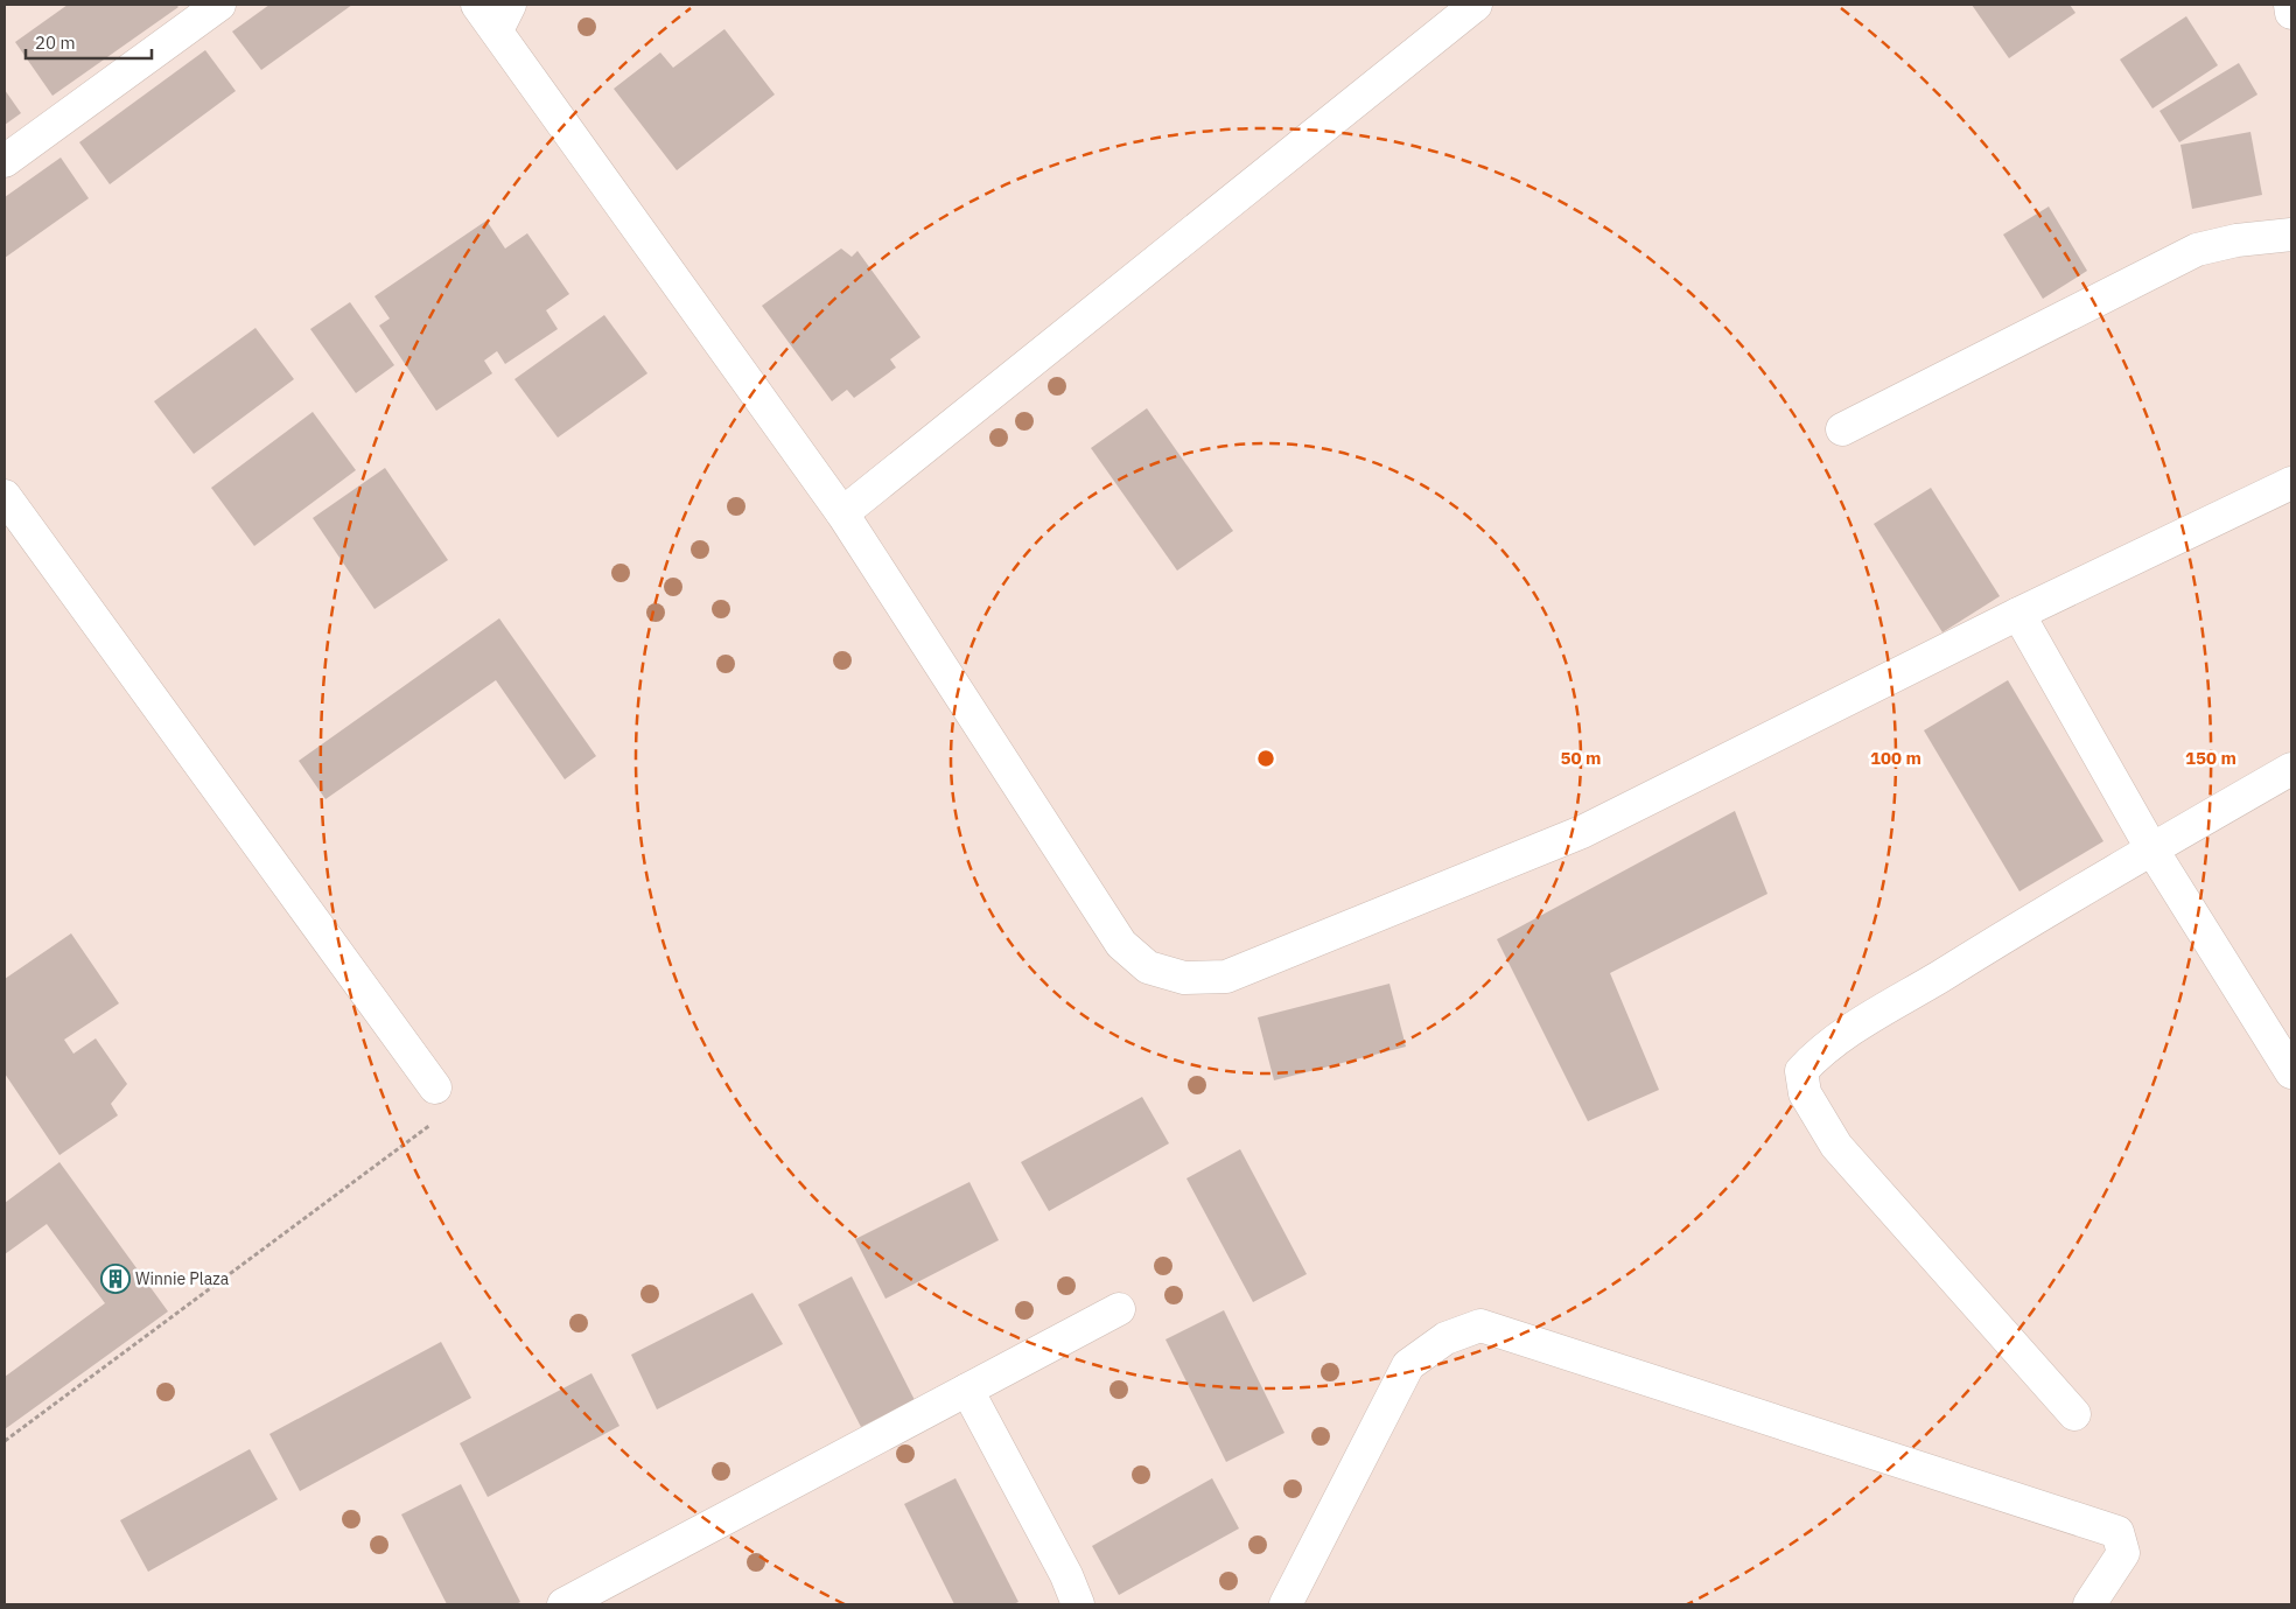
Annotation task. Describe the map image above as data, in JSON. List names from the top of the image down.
{
  "places": {
    "building": ["Winnie Plaza"]
  },
  "scale_bar": "20 m",
  "rings": ["50 m", "100 m", "150 m"]
}
